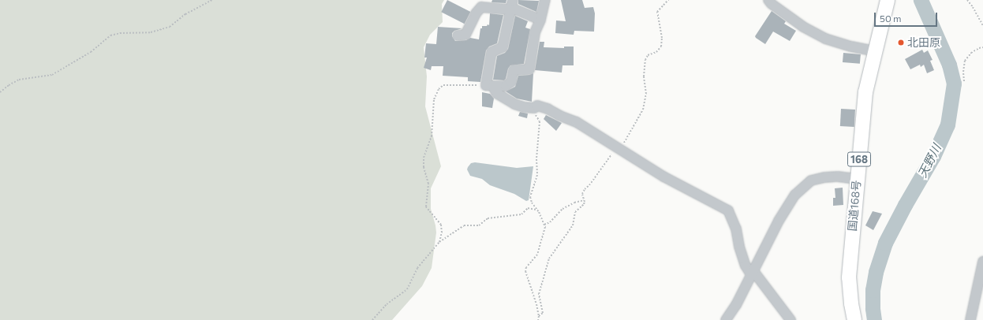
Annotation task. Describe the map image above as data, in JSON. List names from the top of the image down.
{
  "streets": {
    "highway": ["168", "国道168号"]
  },
  "water": ["天野川"],
  "places": ["北田原"],
  "scale_bar": "50 m"
}
